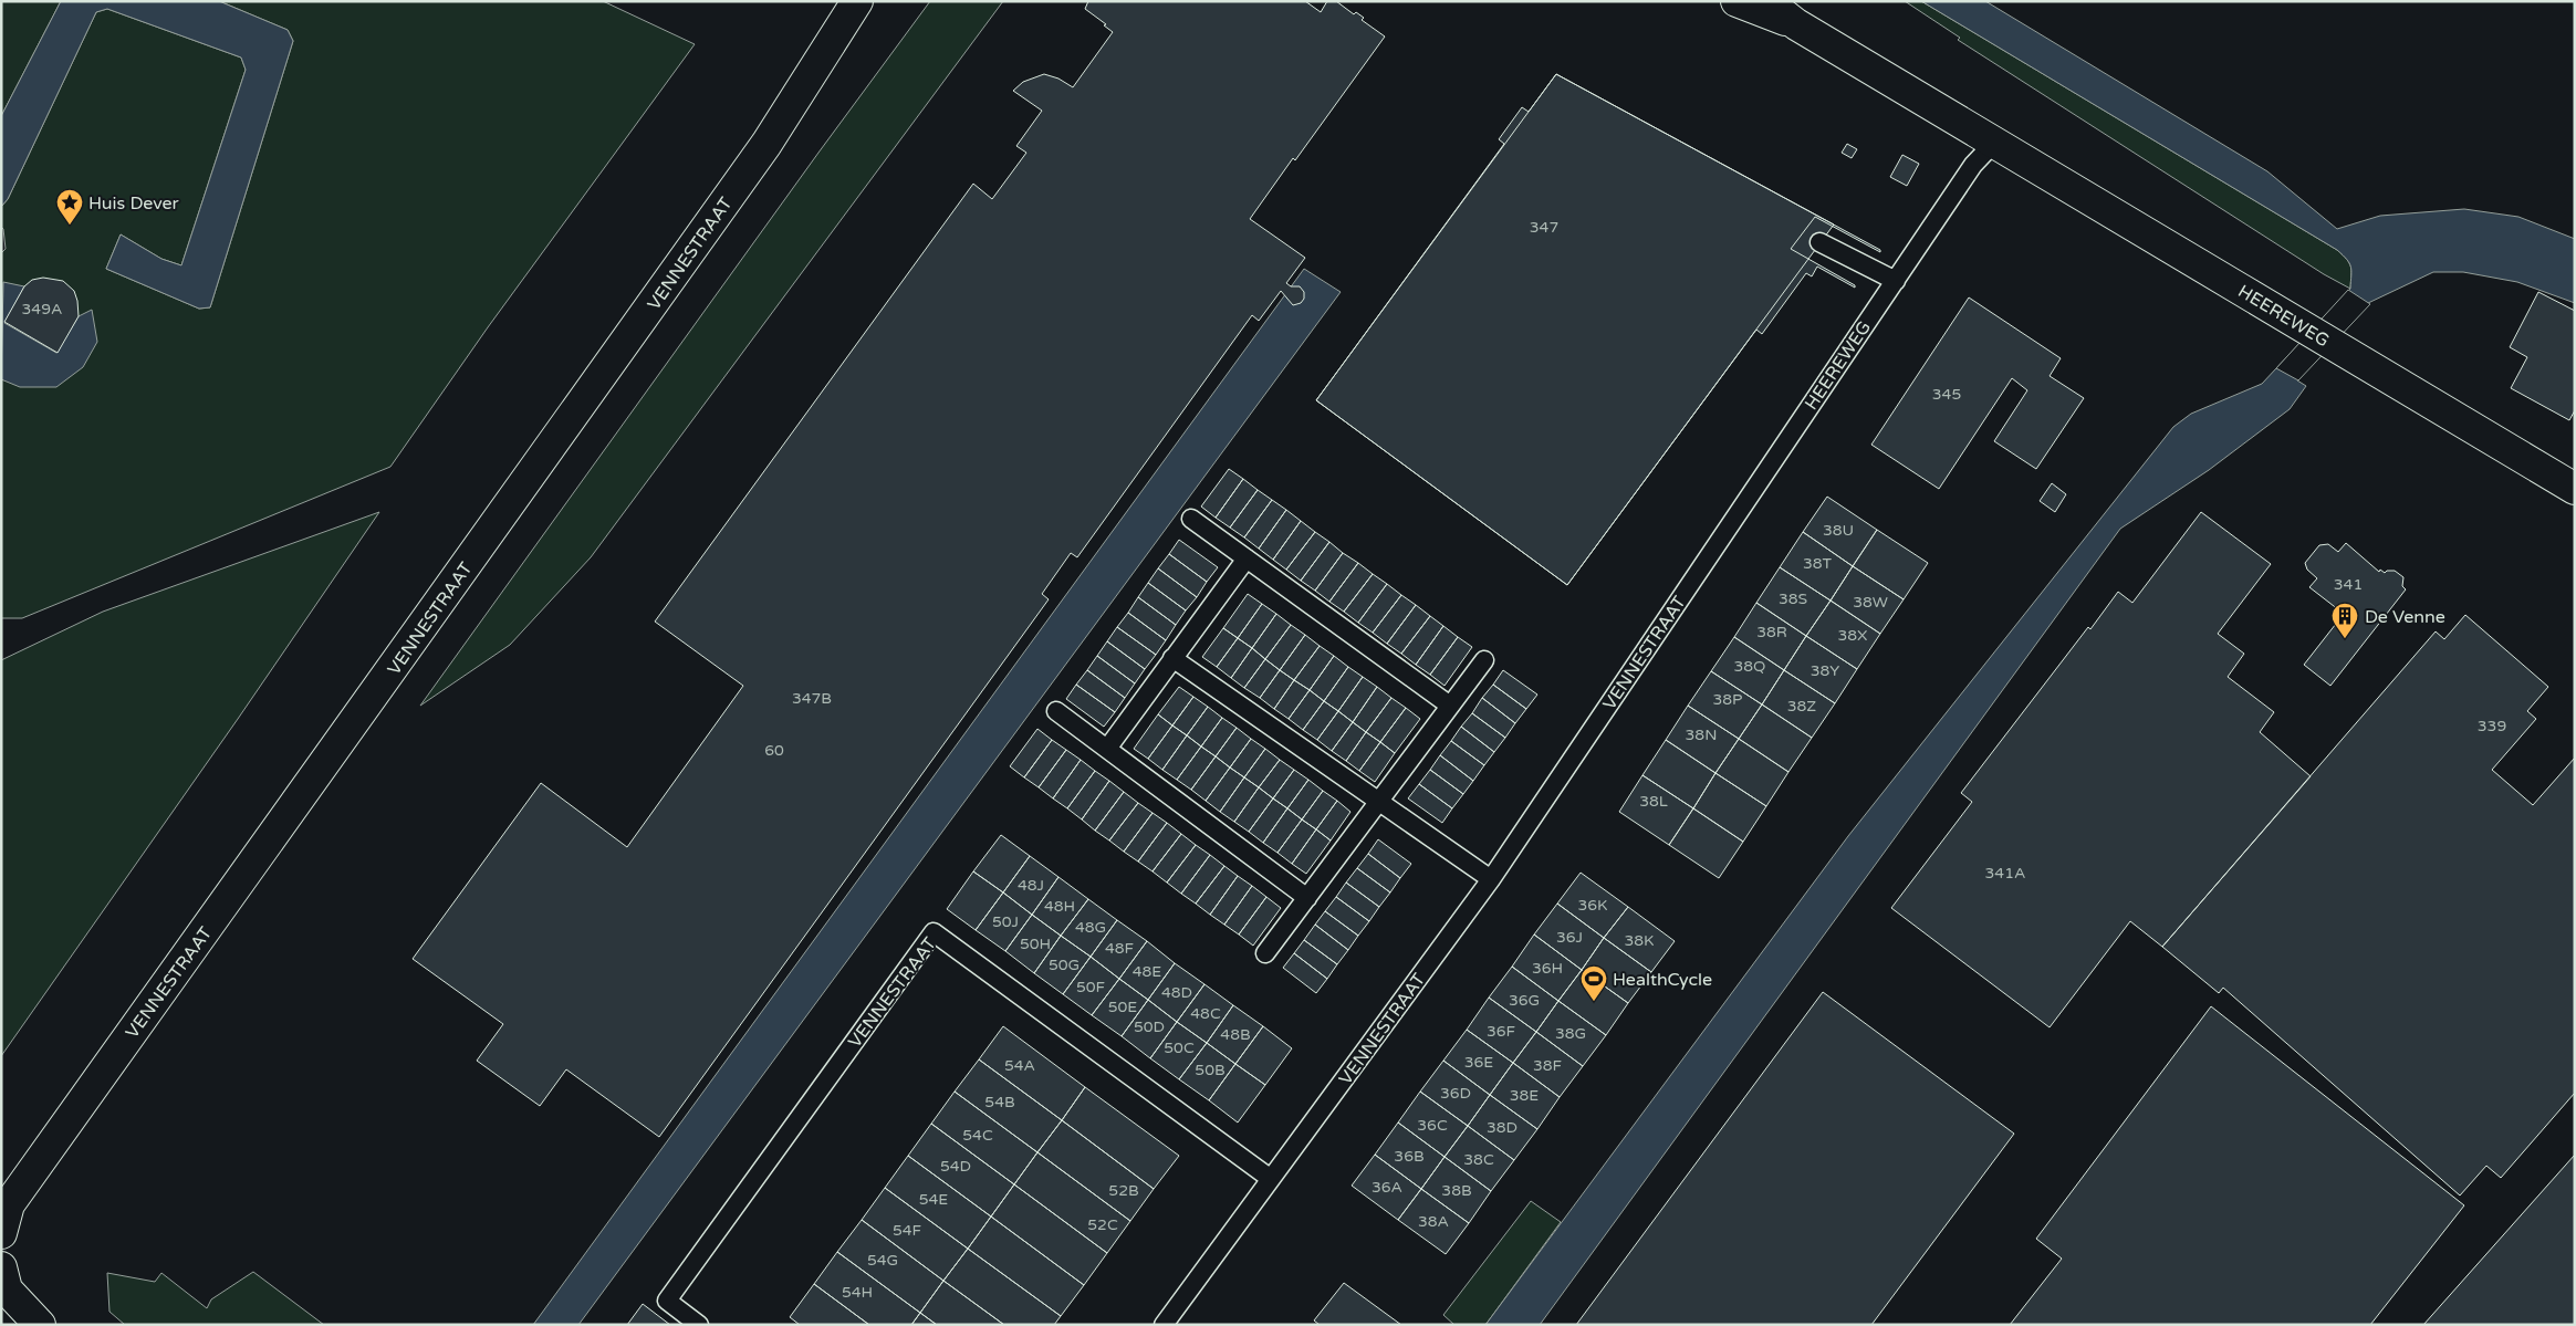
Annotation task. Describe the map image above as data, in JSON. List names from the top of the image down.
{
  "streets": {
    "street": ["VENNESTRAAT", "HEEREWEG"]
  },
  "crossings": [
    ["VENNESTRAAT", "HEEREWEG"]
  ],
  "places": {
    "place": ["Huis Dever"],
    "building": ["De Venne"],
    "sports": ["HealthCycle"]
  },
  "house_numbers": [
    "347",
    "349A",
    "345",
    "38U",
    "38T",
    "341",
    "38S",
    "38W",
    "38R",
    "38X",
    "38Q",
    "38Y",
    "347B",
    "38P",
    "38Z",
    "339",
    "38N",
    "60",
    "38L",
    "341A",
    "48J",
    "36K",
    "48H",
    "50J",
    "48G",
    "36J",
    "38K",
    "50H",
    "48F",
    "50G",
    "36H",
    "48E",
    "50F",
    "48D",
    "36G",
    "50E",
    "48C",
    "50D",
    "36F",
    "38G",
    "48B",
    "50C",
    "36E",
    "54A",
    "38F",
    "50B",
    "36D",
    "38E",
    "54B",
    "36C",
    "38D",
    "54C",
    "36B",
    "38C",
    "54D",
    "36A",
    "52B",
    "38B",
    "54E",
    "38A",
    "52C",
    "54F",
    "54G",
    "54H"
  ]
}
